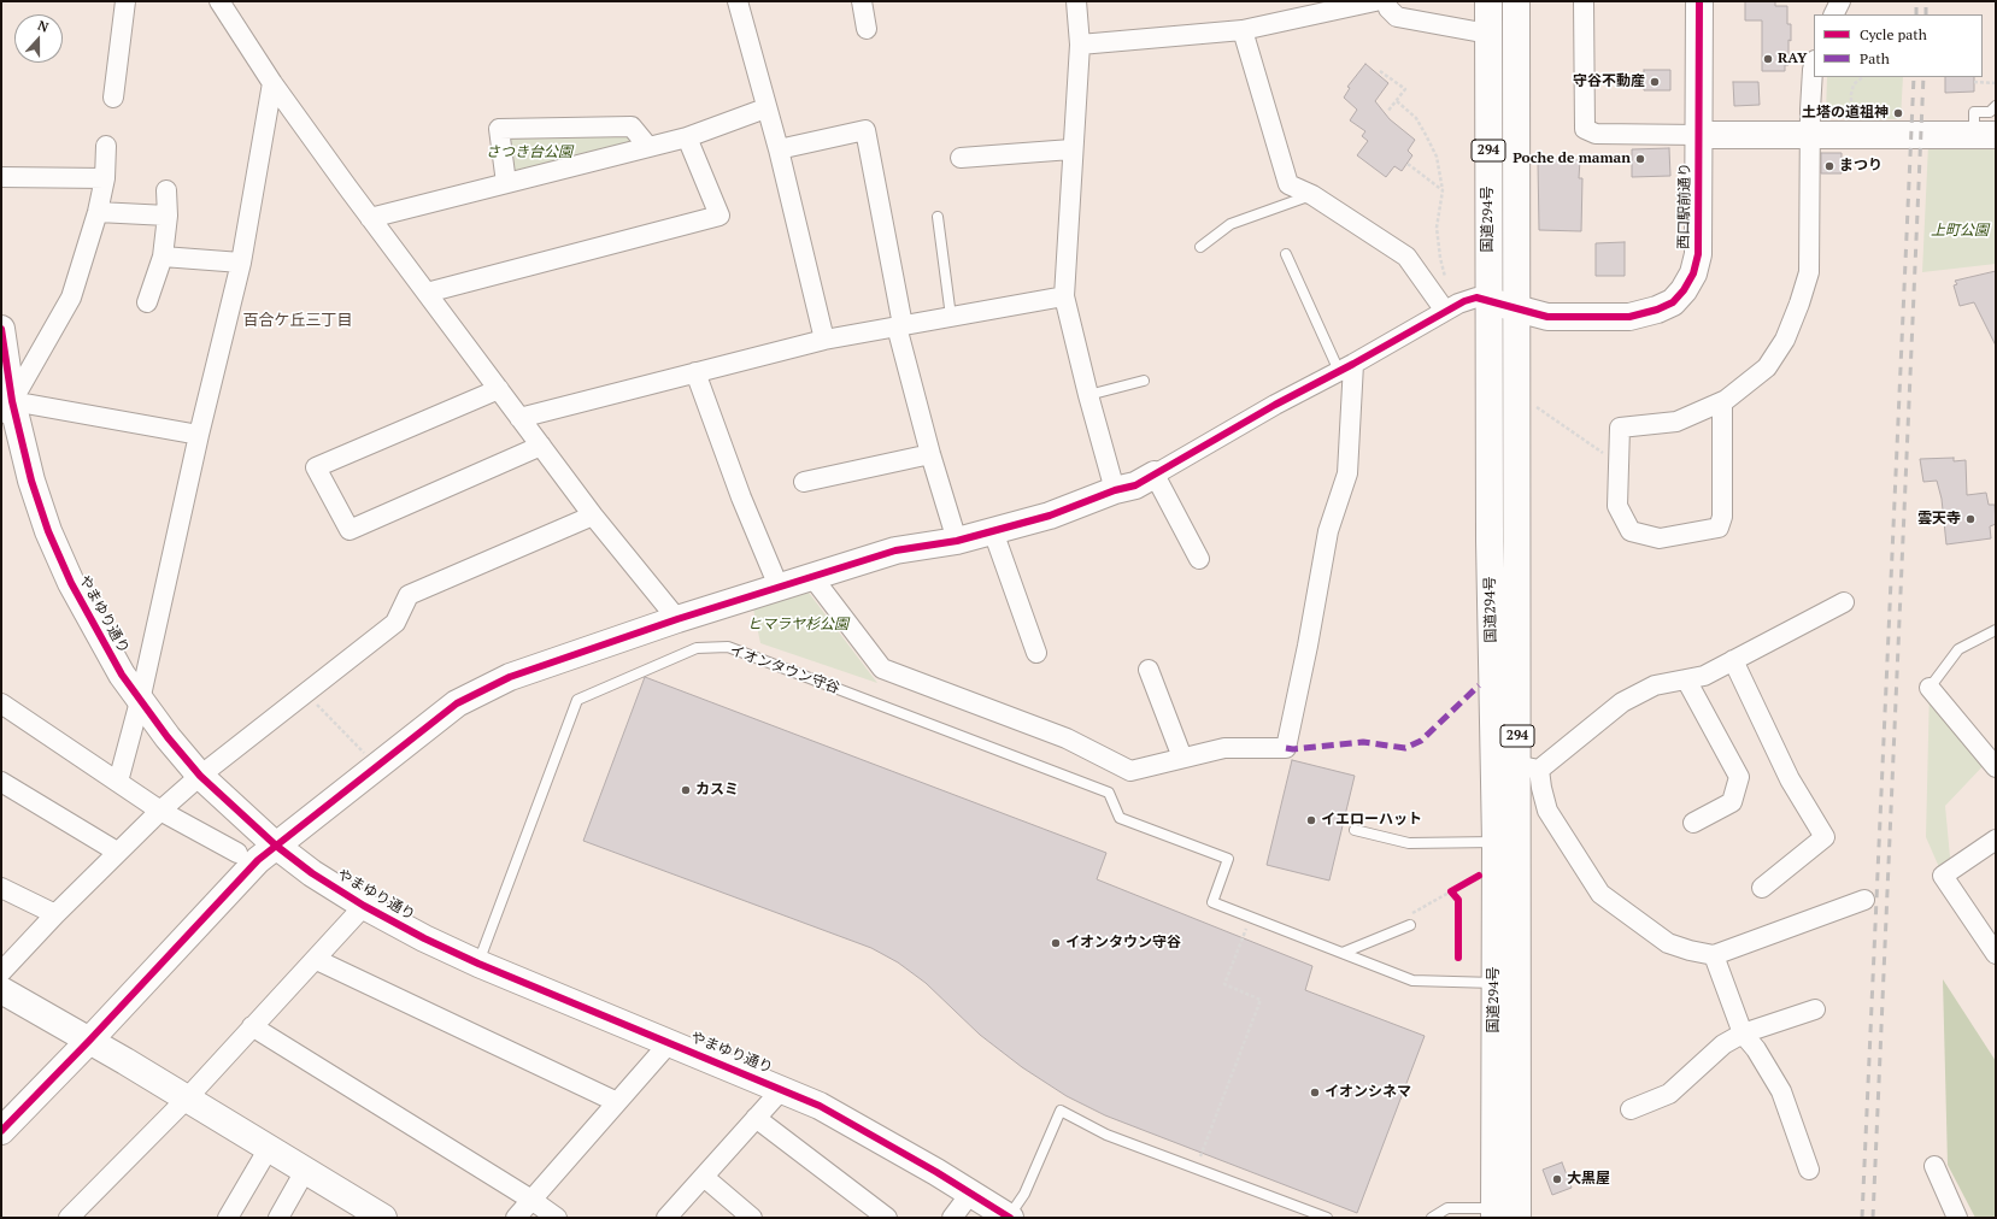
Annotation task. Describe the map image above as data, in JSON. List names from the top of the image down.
{
  "streets": {
    "main road": [
      "294",
      "西口駅前通り",
      "国道294号",
      "やまゆり通り"
    ],
    "lane": ["イオンタウン守谷"]
  },
  "crossings": [
    ["西口駅前通り", "国道294号"],
    ["国道294号", "イオンタウン守谷"],
    ["やまゆり通り", "イオンタウン守谷"]
  ],
  "districts": ["百合ケ丘三丁目"],
  "parks": ["さつき台公園", "上町公園", "ヒマラヤ杉公園"],
  "places": [
    "RAY",
    "守谷不動産",
    "土塔の道祖神",
    "Poche de maman",
    "まつり",
    "雲天寺",
    "カスミ",
    "イエローハット",
    "イオンタウン守谷",
    "イオンシネマ",
    "大黒屋"
  ],
  "legend": ["Cycle path", "Path"],
  "north": "top"
}
